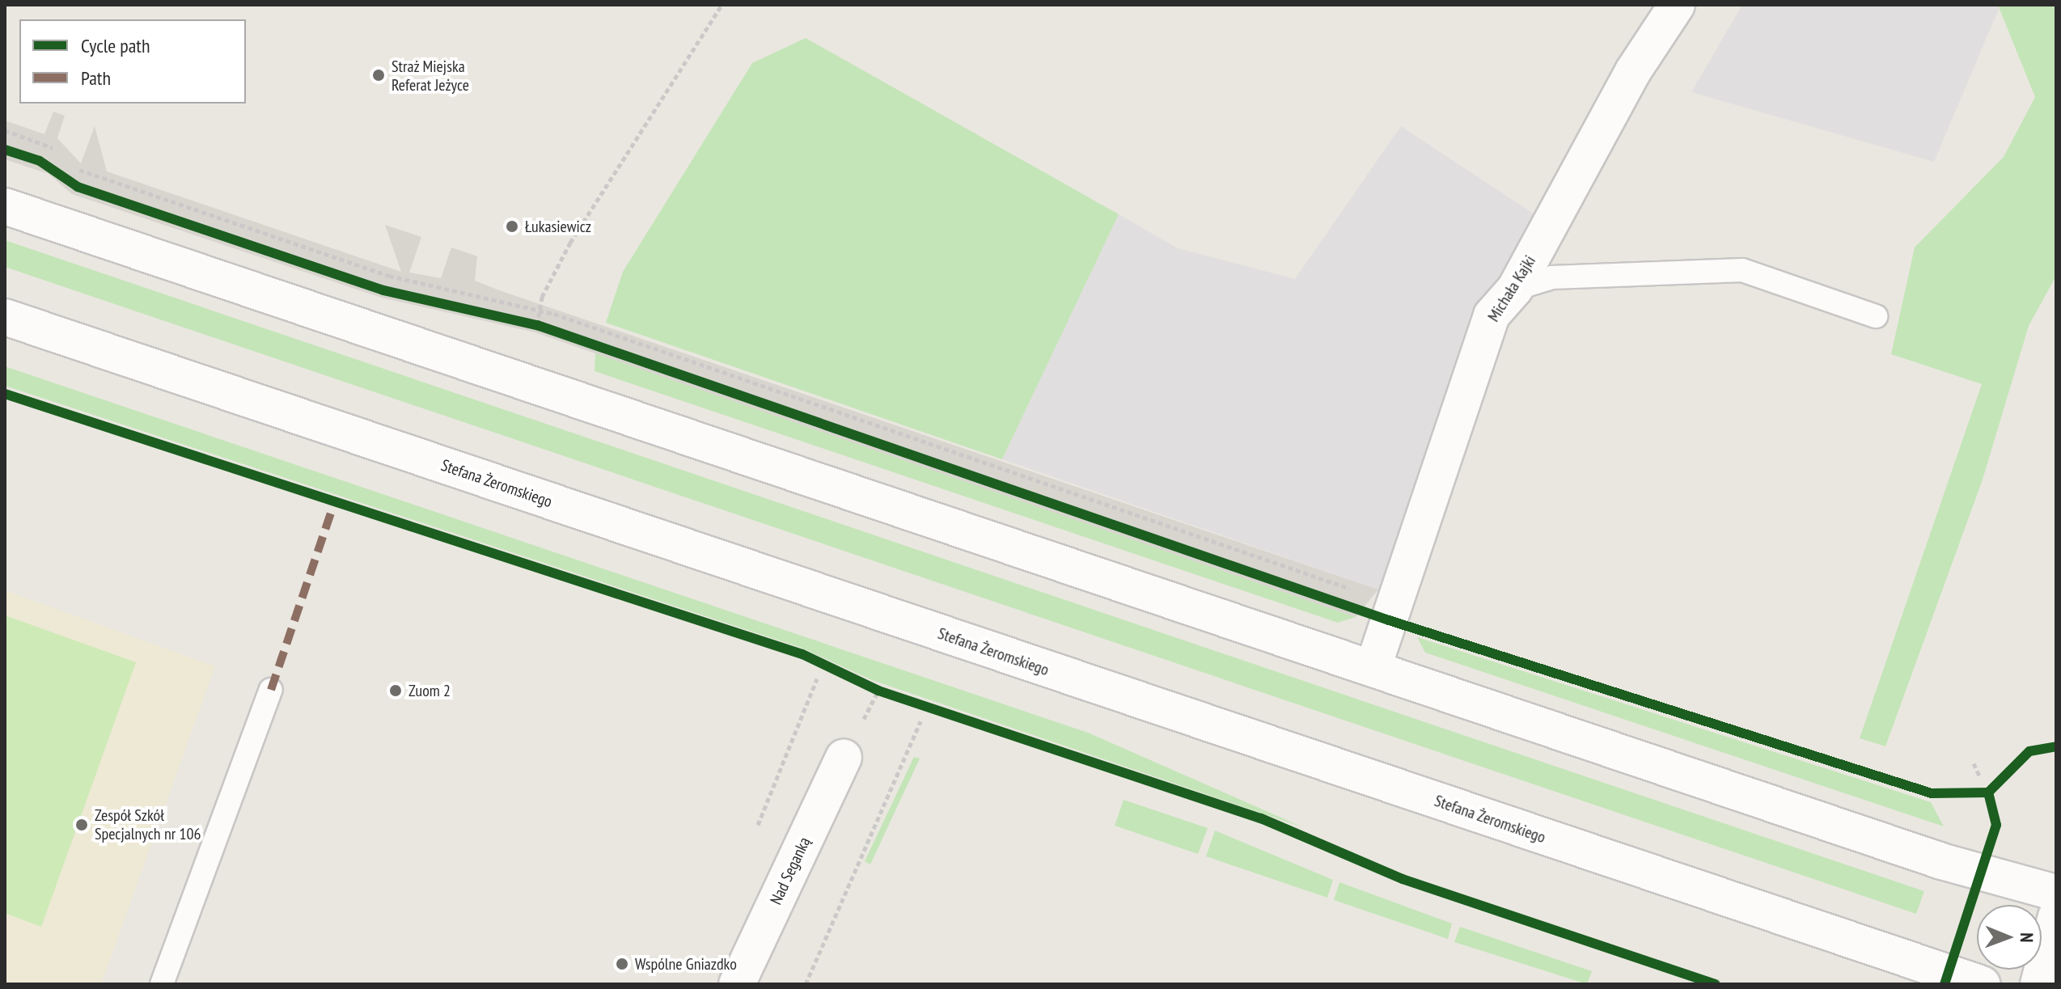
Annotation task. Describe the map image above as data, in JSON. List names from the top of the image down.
{
  "streets": {
    "main road": ["Michała Kajki", "Stefana Żeromskiego", "Nad Seganką"]
  },
  "places": [
    "Straż Miejska Referat Jeżyce",
    "Łukasiewicz",
    "Zuom 2",
    "Zespół Szkół Specjalnych nr 106",
    "Wspólne Gniazdko"
  ],
  "legend": ["Cycle path", "Path"],
  "north": "right"
}
